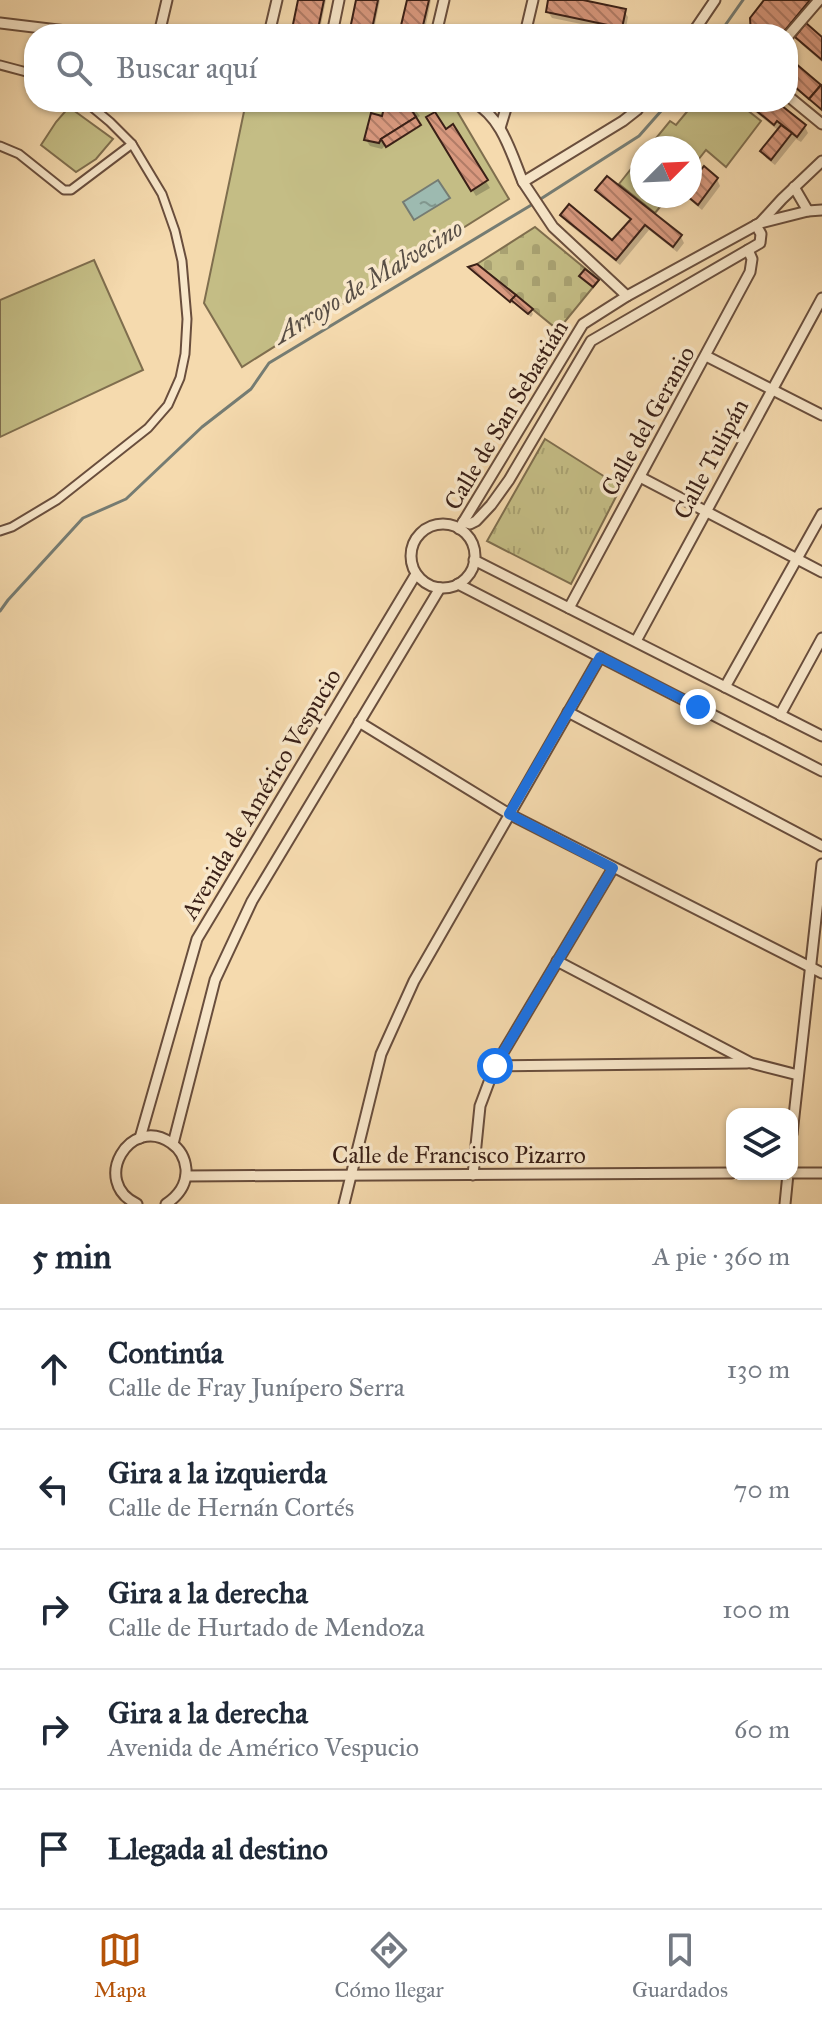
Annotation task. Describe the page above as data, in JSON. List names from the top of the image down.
{
  "streets": {
    "street": [
      "Calle de San Sebastián",
      "Calle del Geranio",
      "Calle Tulipán",
      "Avenida de Américo Vespucio",
      "Calle de Francisco Pizarro"
    ]
  },
  "crossings": [
    ["Calle de San Sebastián", "Calle del Geranio"],
    ["Calle de San Sebastián", "Avenida de Américo Vespucio"]
  ],
  "water": ["Arroyo de Malvecino"],
  "north": "top right",
  "page": {
    "search": "Buscar aquí",
    "heading": ["5 min", "A pie · 360 m"],
    "list": [
      ["Continúa", "Calle de Fray Junípero Serra", "130 m"],
      ["Gira a la izquierda", "Calle de Hernán Cortés", "70 m"],
      ["Gira a la derecha", "Calle de Hurtado de Mendoza", "100 m"],
      ["Gira a la derecha", "Avenida de Américo Vespucio", "60 m"],
      "Llegada al destino"
    ],
    "nav": ["Mapa", "Cómo llegar", "Guardados"]
  }
}
